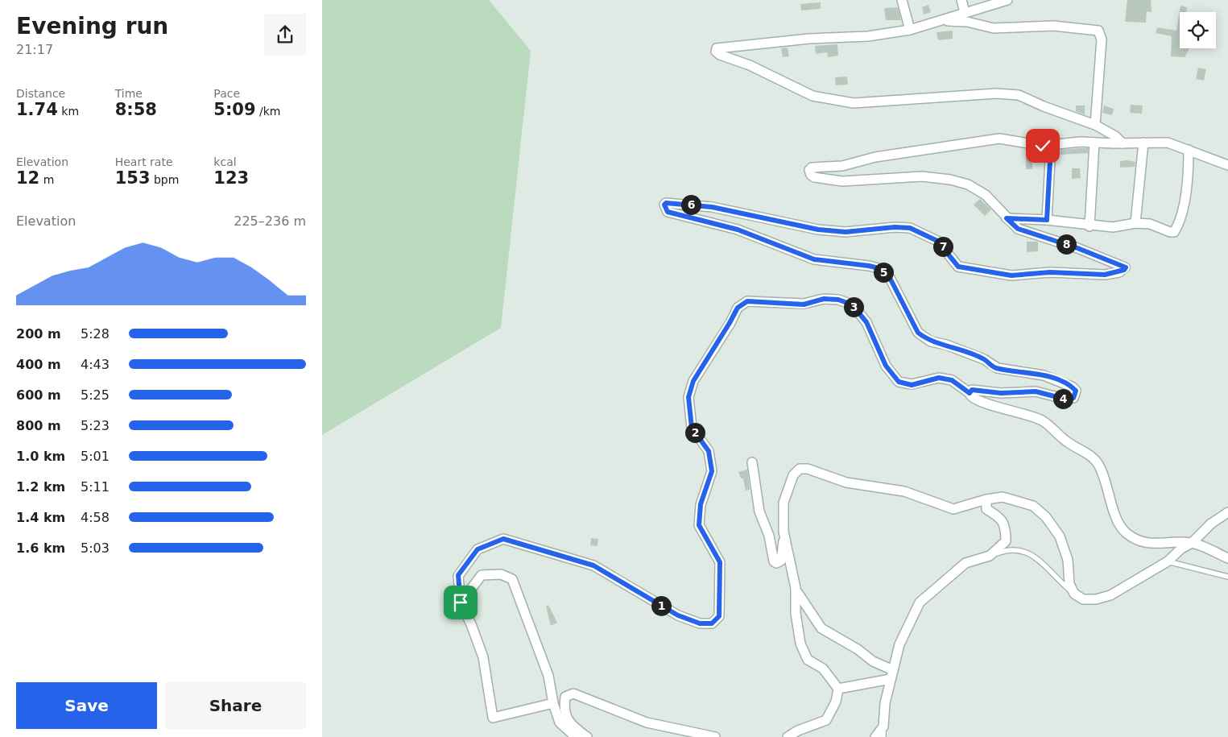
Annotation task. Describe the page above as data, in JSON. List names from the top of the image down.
{
  "page": {
    "heading": ["Evening run", "21:17"],
    "stats": [
      ["Distance", "1.74 km"],
      ["Time", "8:58"],
      ["Pace", "5:09 /km"],
      ["Elevation", "12 m"],
      ["Heart rate", "153 bpm"],
      ["kcal", "123"]
    ],
    "pins": [
      "6",
      "8",
      "7",
      "5",
      "3",
      "4",
      "2",
      "1"
    ],
    "chart": ["Elevation", "225–236 m"],
    "list": [
      {
        "name": "200 m",
        "note": "5:28"
      },
      {
        "name": "400 m",
        "note": "4:43"
      },
      {
        "name": "600 m",
        "note": "5:25"
      },
      {
        "name": "800 m",
        "note": "5:23"
      },
      {
        "name": "1.0 km",
        "note": "5:01"
      },
      {
        "name": "1.2 km",
        "note": "5:11"
      },
      {
        "name": "1.4 km",
        "note": "4:58"
      },
      {
        "name": "1.6 km",
        "note": "5:03"
      }
    ],
    "buttons": ["Save", "Share"]
  }
}
